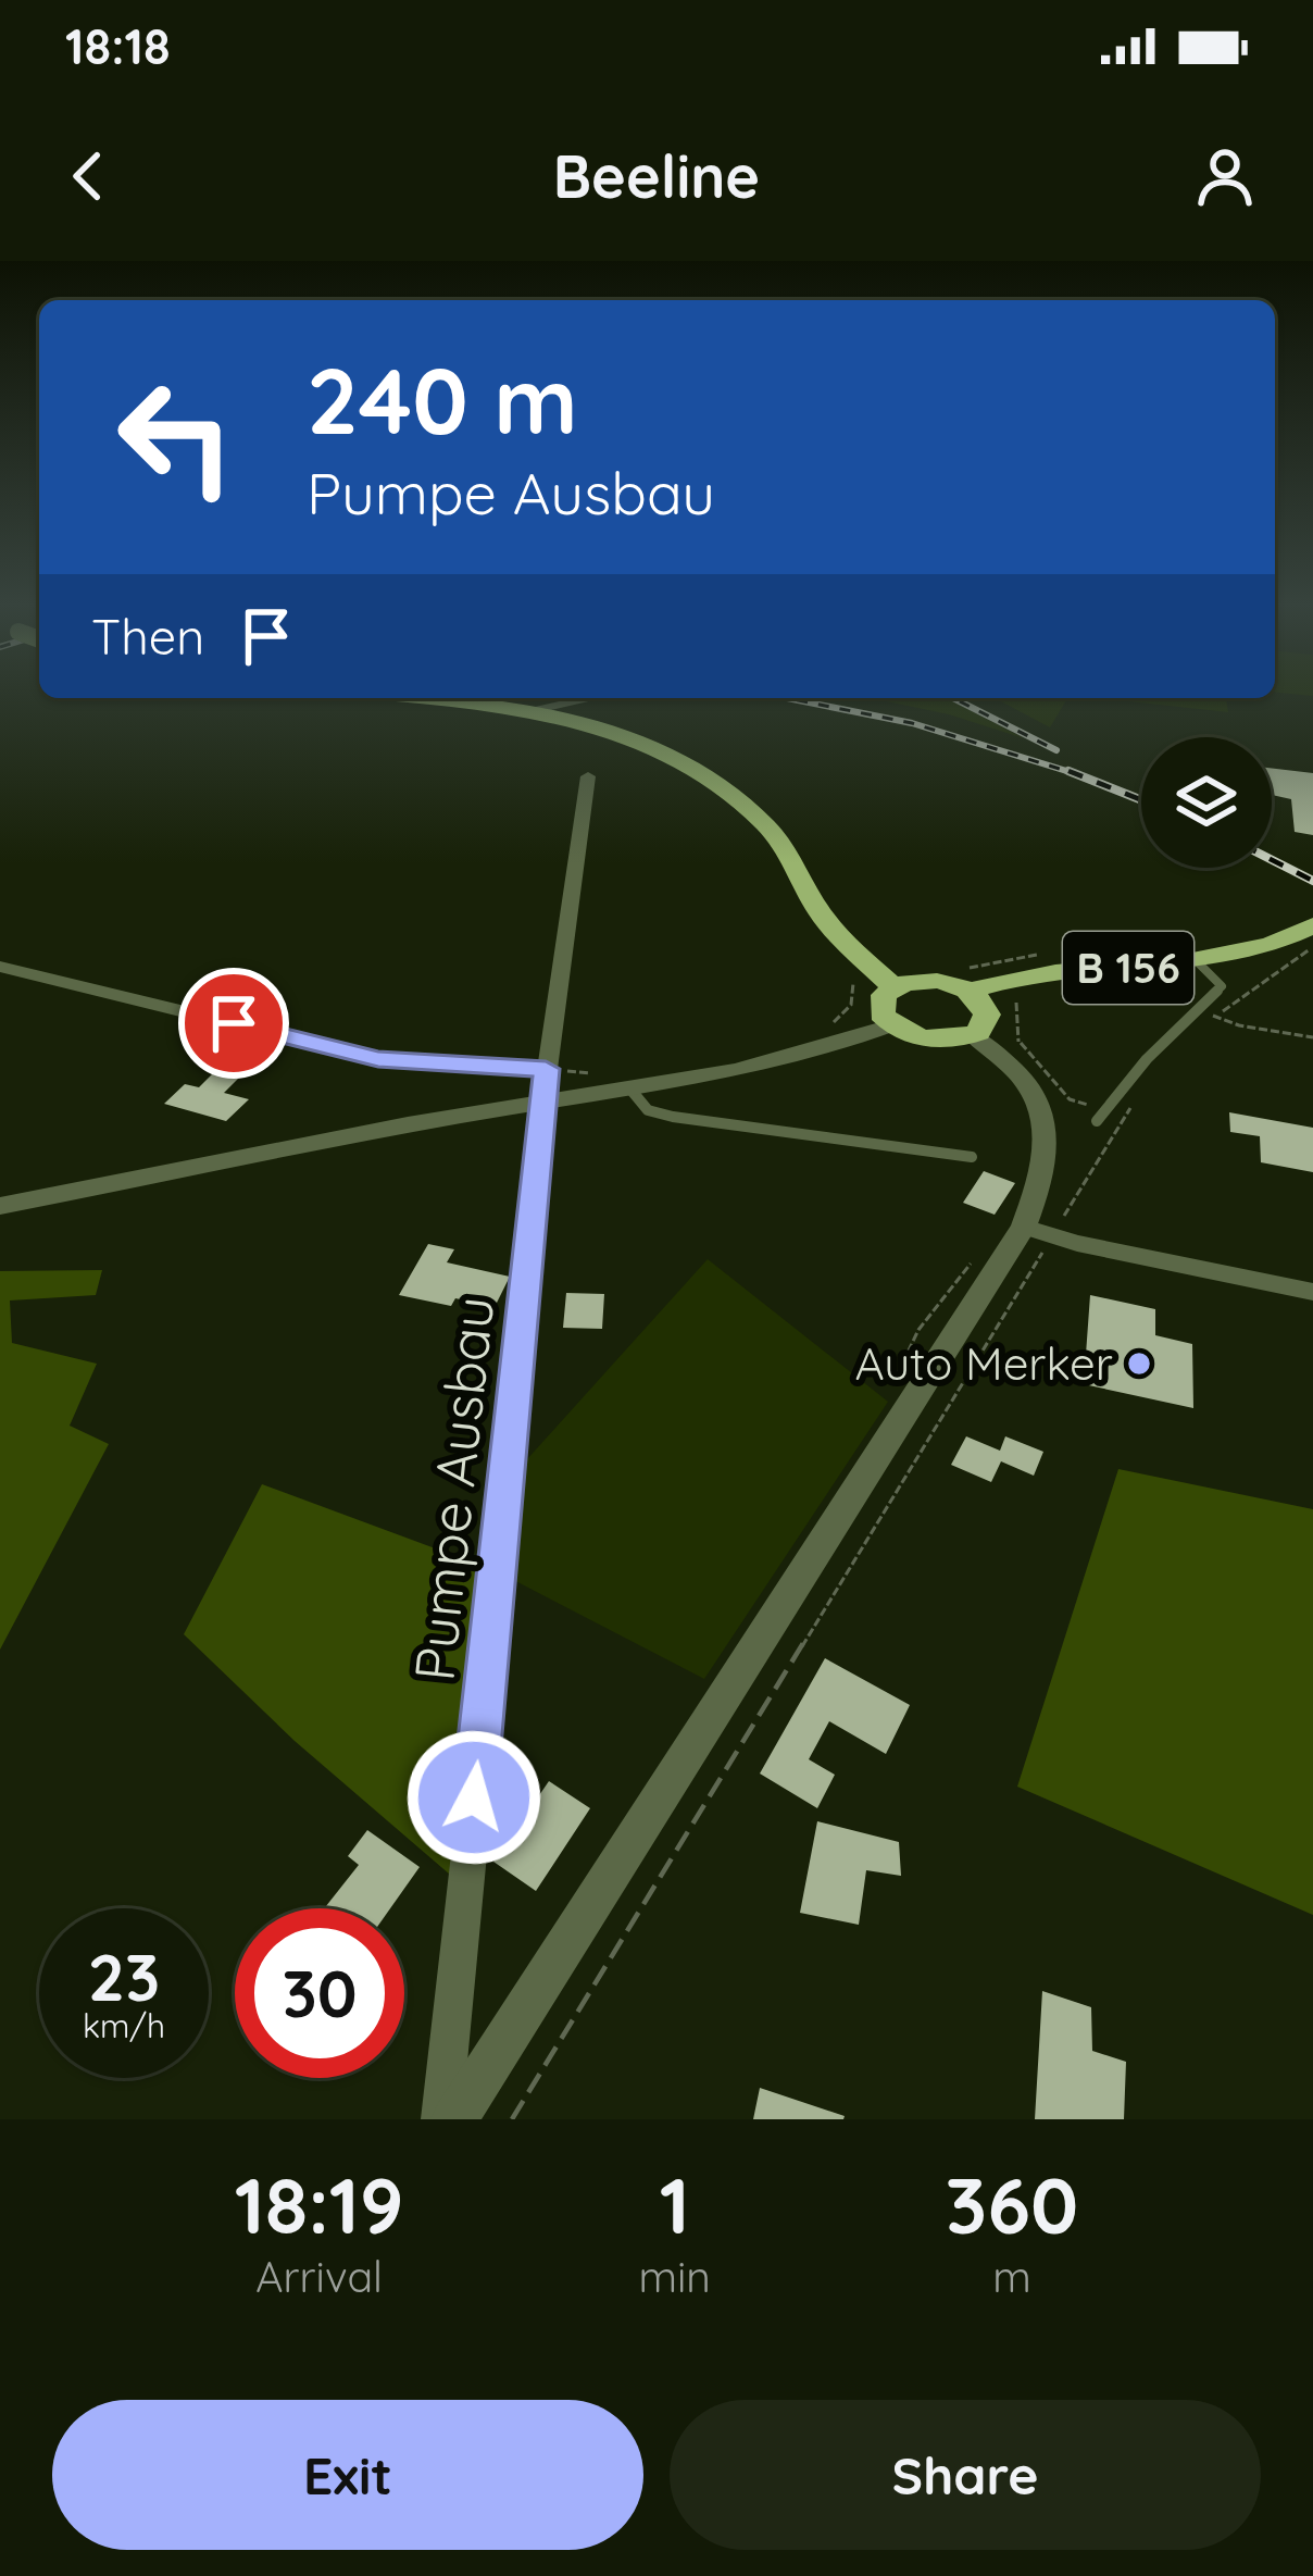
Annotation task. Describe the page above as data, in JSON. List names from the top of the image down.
{
  "streets": {
    "main road": ["B 156"],
    "street": ["Pumpe Ausbau"]
  },
  "places": ["Auto Merker"],
  "page": {
    "status": "18:18",
    "header": "Beeline",
    "turn": ["240 m", "Pumpe Ausbau"],
    "then": "Then",
    "speed": "23 km/h",
    "limit": "30",
    "eta": [
      "18:19",
      "Arrival",
      "1",
      "min",
      "360",
      "m"
    ],
    "buttons": ["Exit", "Share"]
  }
}
